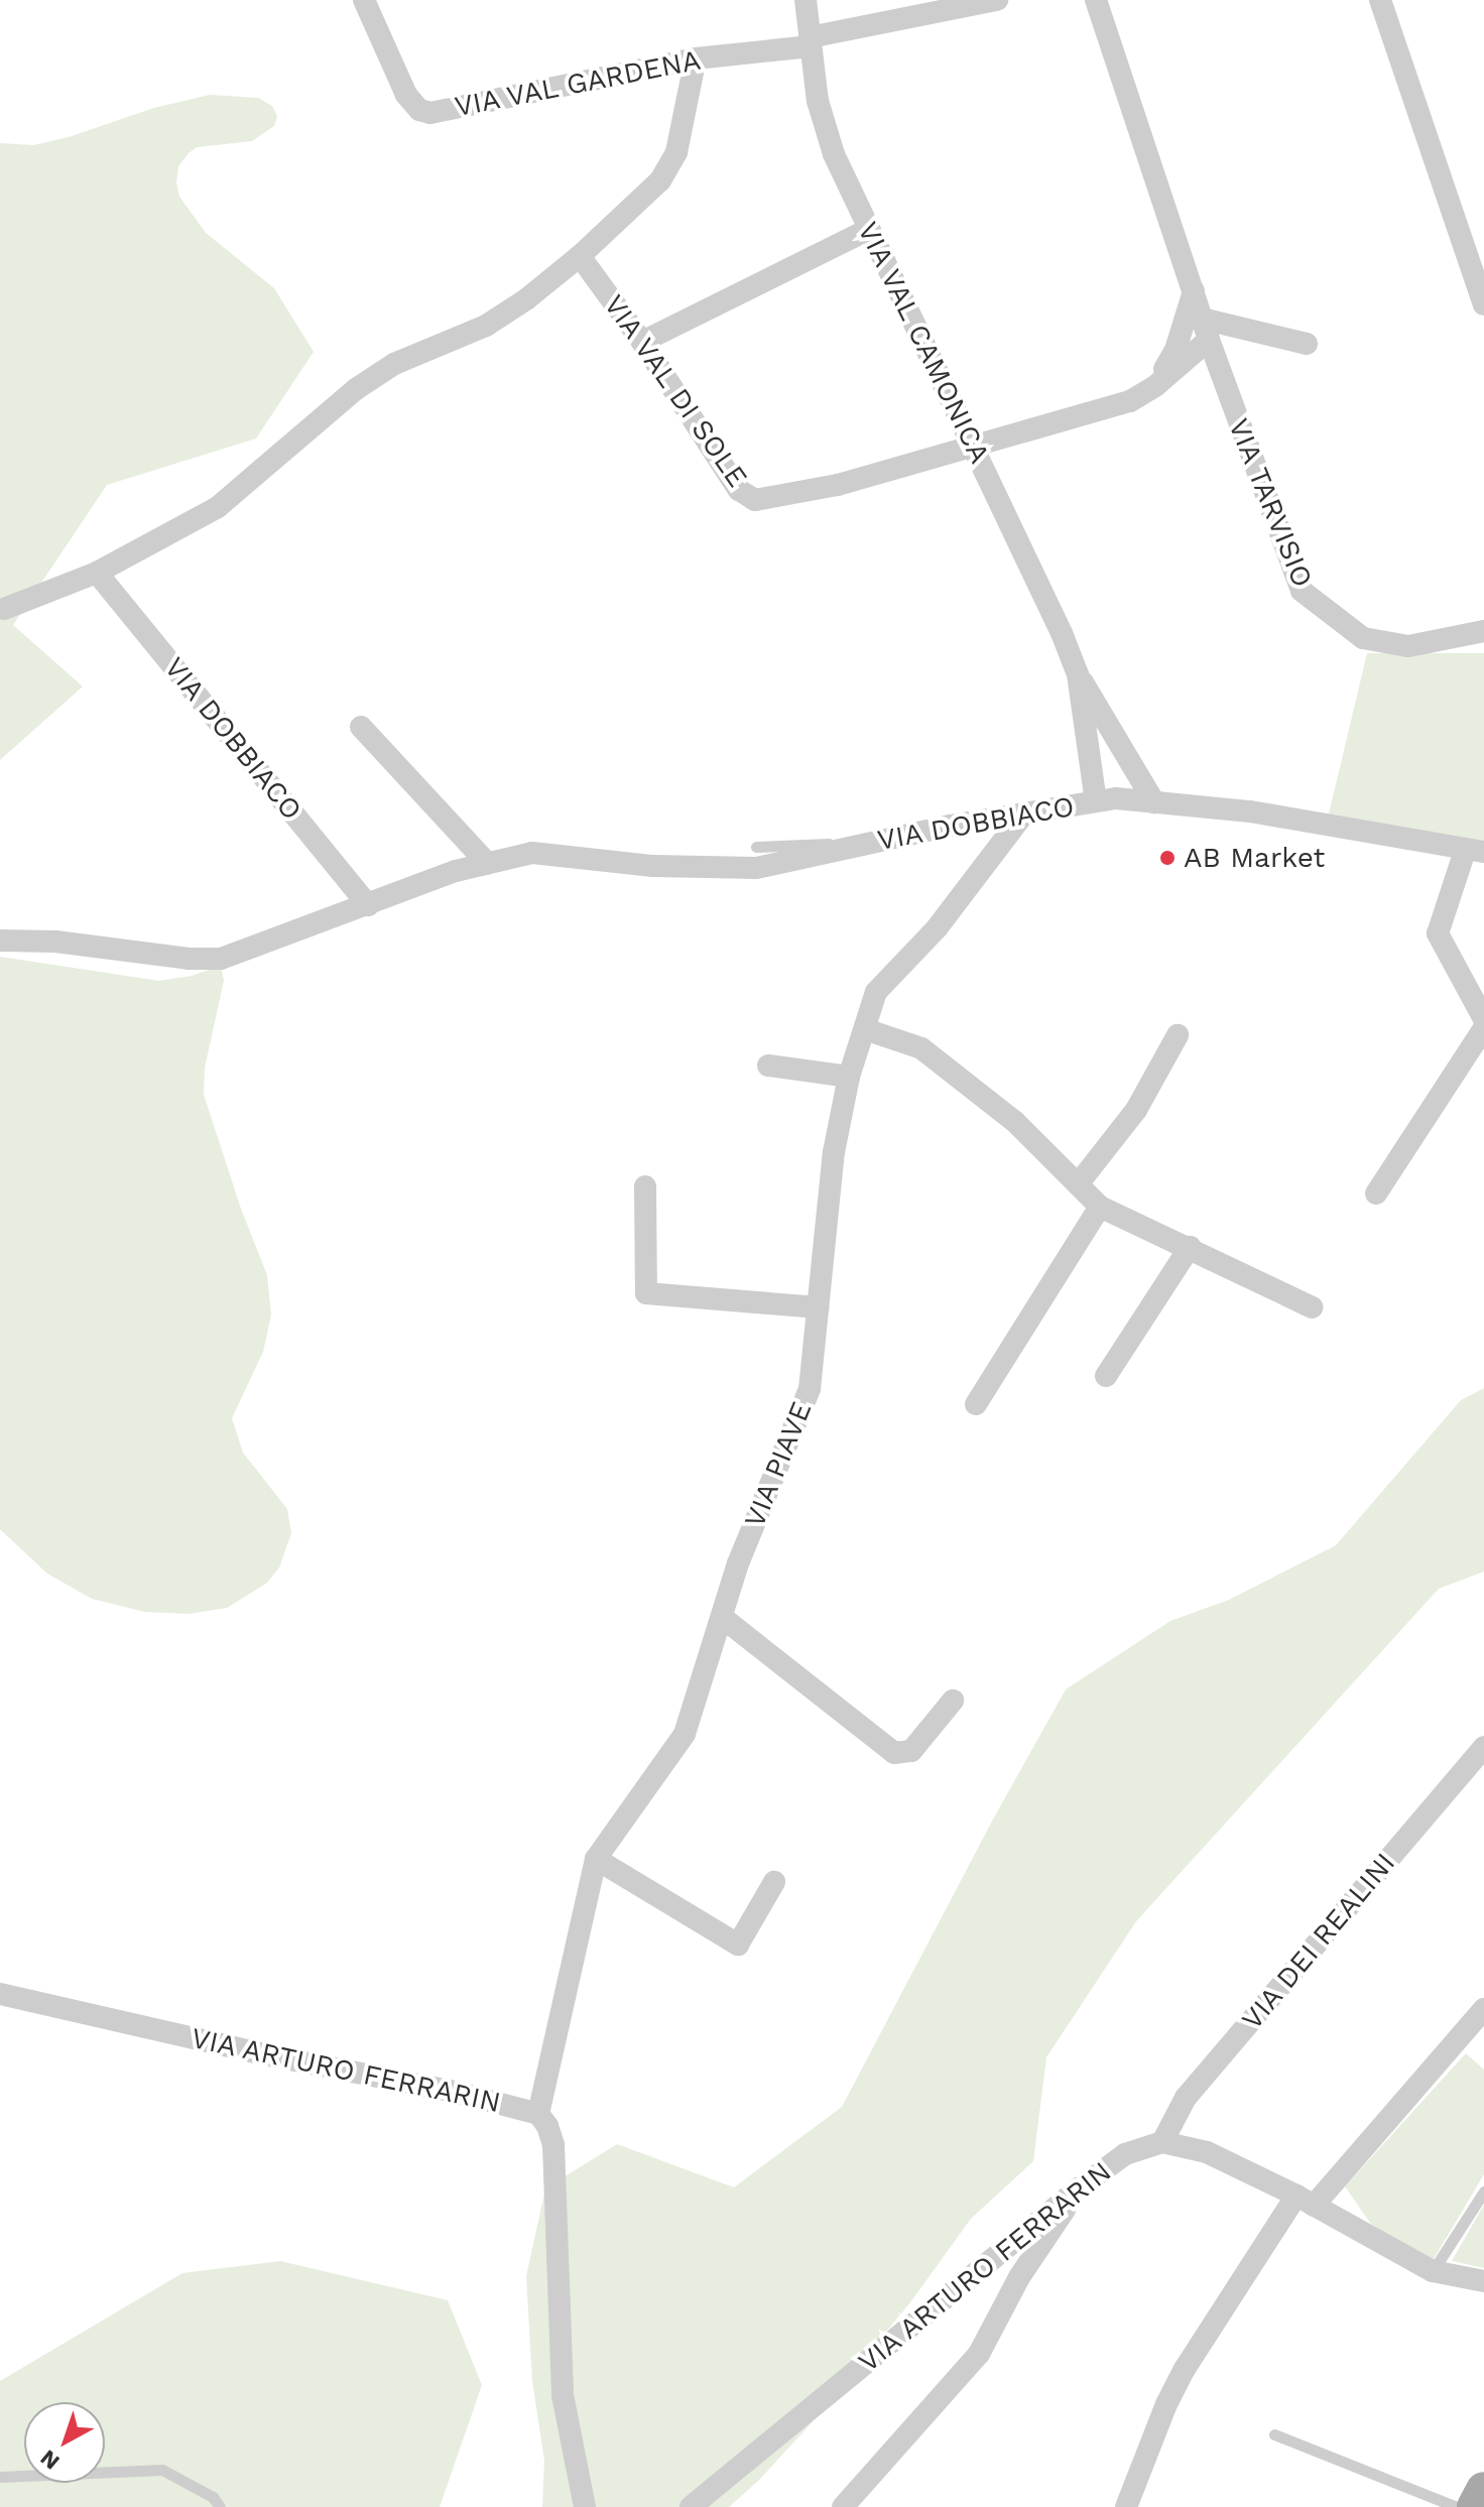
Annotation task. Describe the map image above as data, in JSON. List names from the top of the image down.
{
  "streets": {
    "street": [
      "VIA VAL GARDENA",
      "VIA VAL CAMONICA",
      "VIA VAL DI SOLE",
      "VIA TARVISIO",
      "VIA DOBBIACO",
      "VIA PIAVE",
      "VIA DEI REALINI",
      "VIA ARTURO FERRARIN"
    ]
  },
  "crossings": [
    ["VIA VAL GARDENA", "VIA VAL CAMONICA"],
    ["VIA VAL CAMONICA", "VIA VAL DI SOLE"],
    ["VIA VAL CAMONICA", "VIA DOBBIACO"],
    ["VIA VAL DI SOLE", "VIA TARVISIO"],
    ["VIA DOBBIACO", "VIA PIAVE"],
    ["VIA PIAVE", "VIA ARTURO FERRARIN"],
    ["VIA DEI REALINI", "VIA ARTURO FERRARIN"]
  ],
  "places": ["AB Market"],
  "north": "bottom left"
}
